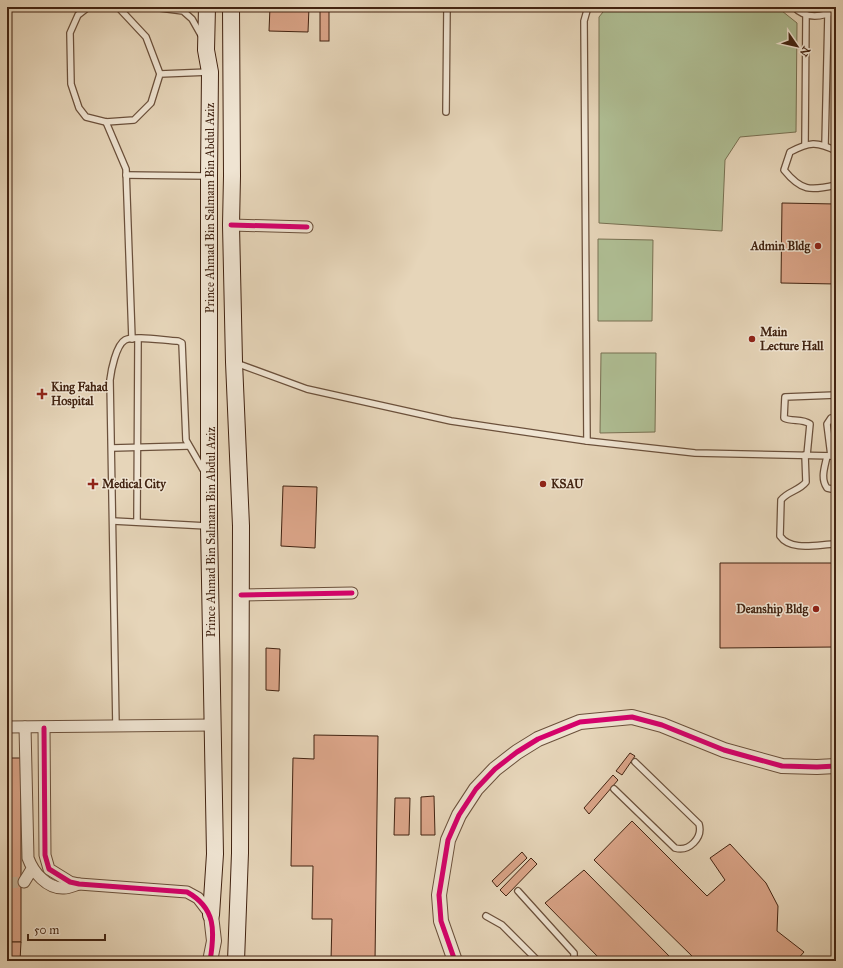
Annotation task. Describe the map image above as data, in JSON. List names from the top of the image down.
{
  "streets": {
    "main road": ["Prince Ahmad Bin Salmam Bin Abdul Aziz"]
  },
  "places": {
    "other": [
      "Admin Bldg",
      "Main Lecture Hall",
      "KSAU",
      "Deanship Bldg"
    ],
    "health": ["King Fahad Hospital", "Medical City"]
  },
  "scale_bar": "50 m",
  "north": "bottom right"
}
